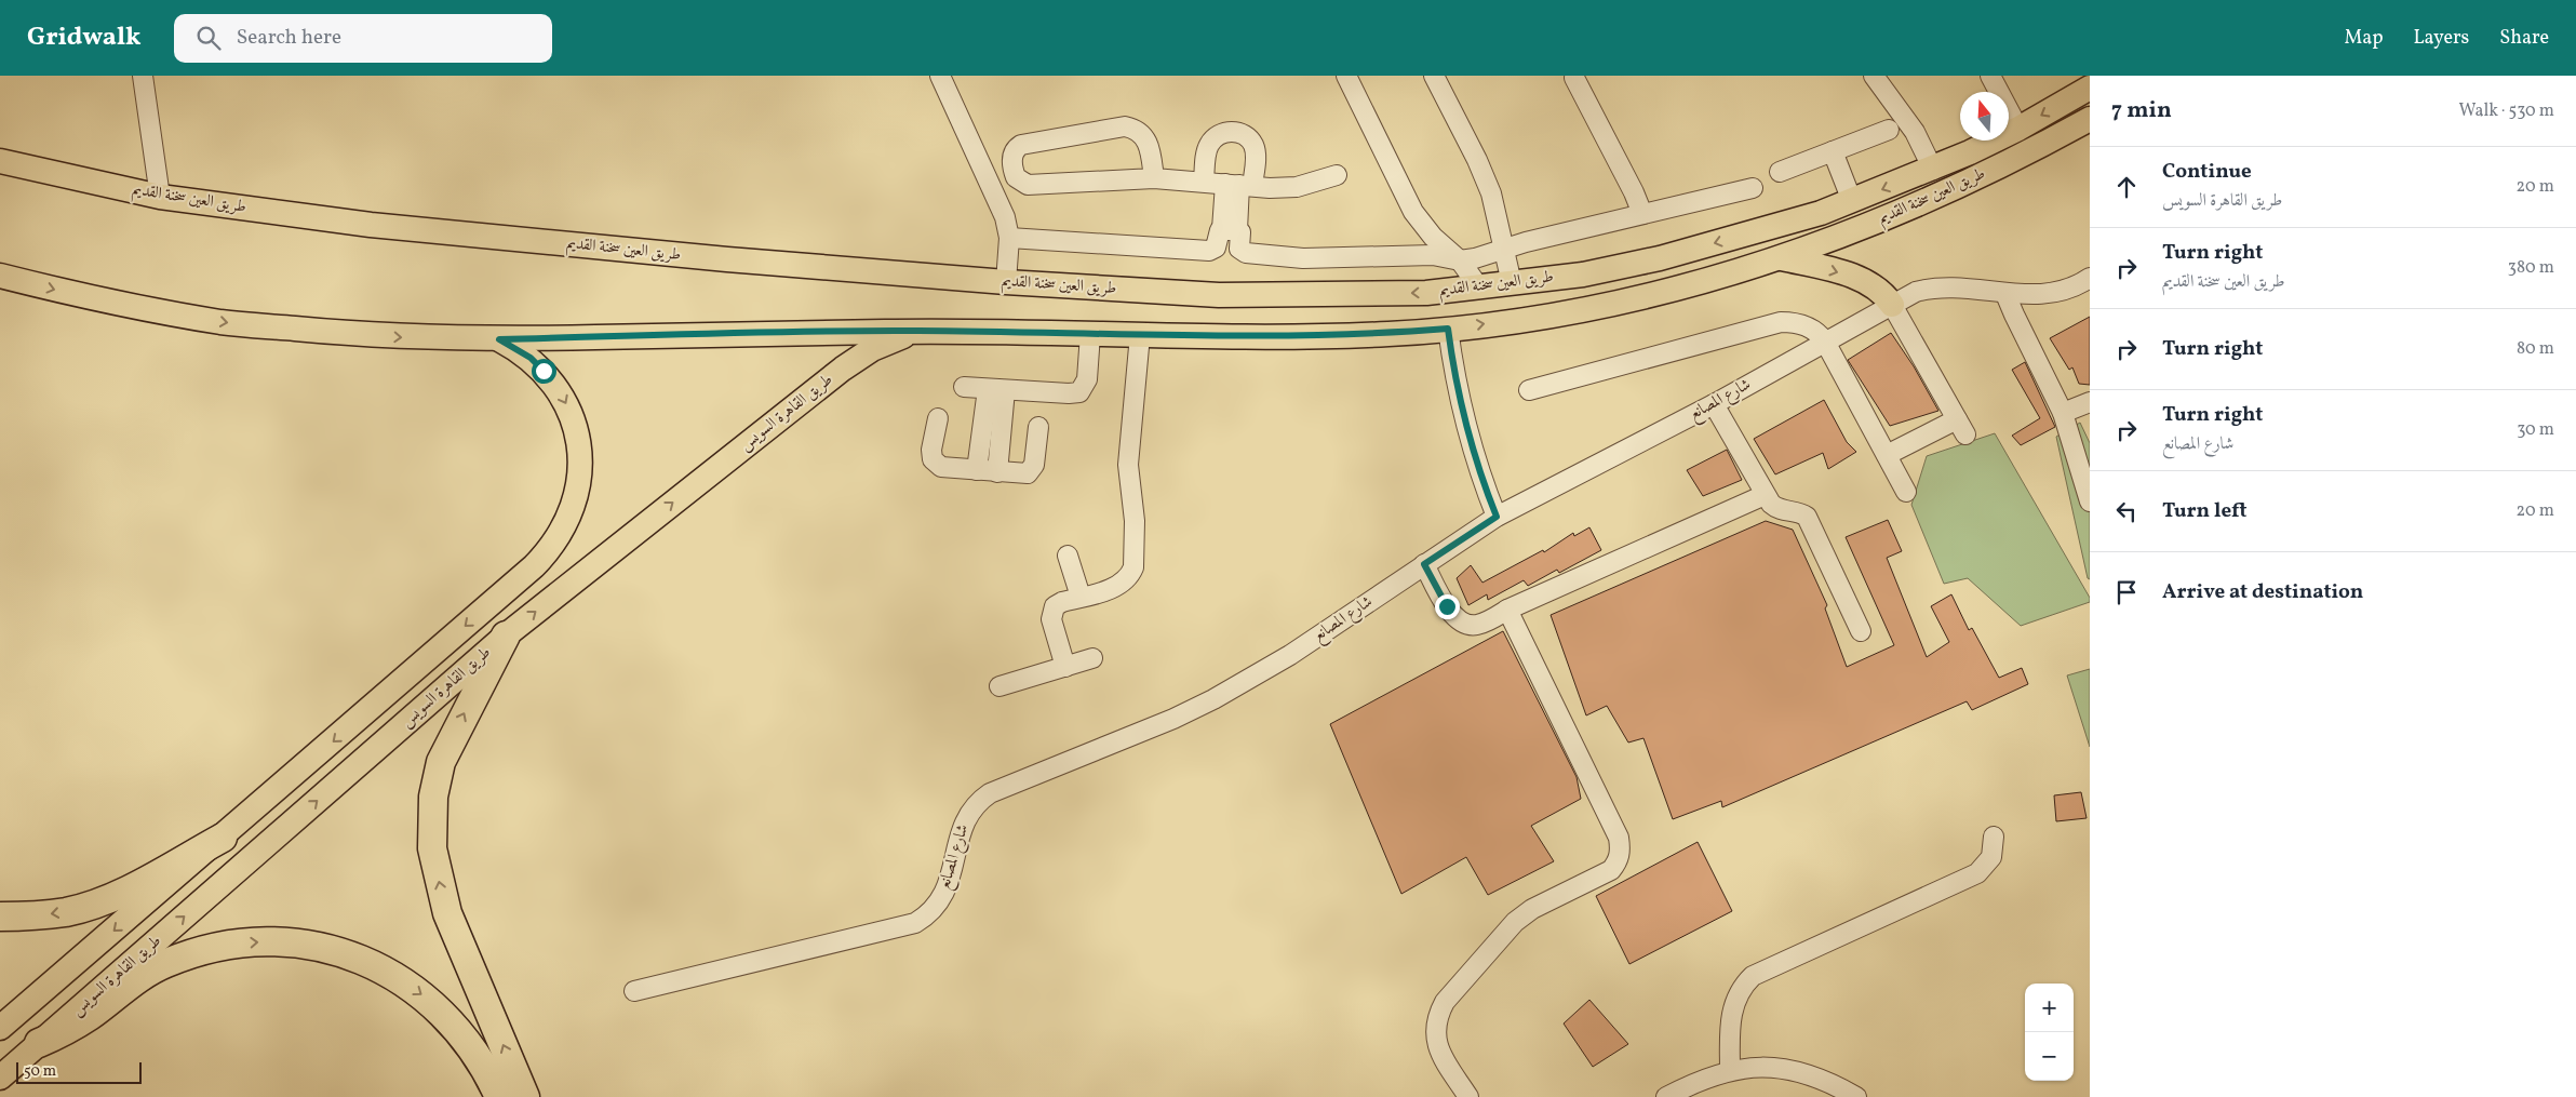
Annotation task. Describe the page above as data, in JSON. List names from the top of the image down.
{
  "streets": {
    "main road": ["طريق العين سخنة القديم", "طريق القاهرة السويس"],
    "street": ["شارع المصانع"]
  },
  "crossings": [
    ["طريق العين سخنة القديم", "طريق القاهرة السويس"]
  ],
  "scale_bar": "50 m",
  "north": "top",
  "page": {
    "header": "Gridwalk",
    "search": "Search here",
    "nav": ["Map", "Layers", "Share"],
    "heading": ["7 min", "Walk · 530 m"],
    "list": [
      ["Continue", "طريق القاهرة السويس", "20 m"],
      ["Turn right", "طريق العين سخنة القديم", "380 m"],
      ["Turn right", "80 m"],
      ["Turn right", "شارع المصانع", "30 m"],
      ["Turn left", "20 m"],
      "Arrive at destination"
    ],
    "map_buttons": ["+", "−"],
    "scale": "50 m"
  }
}
